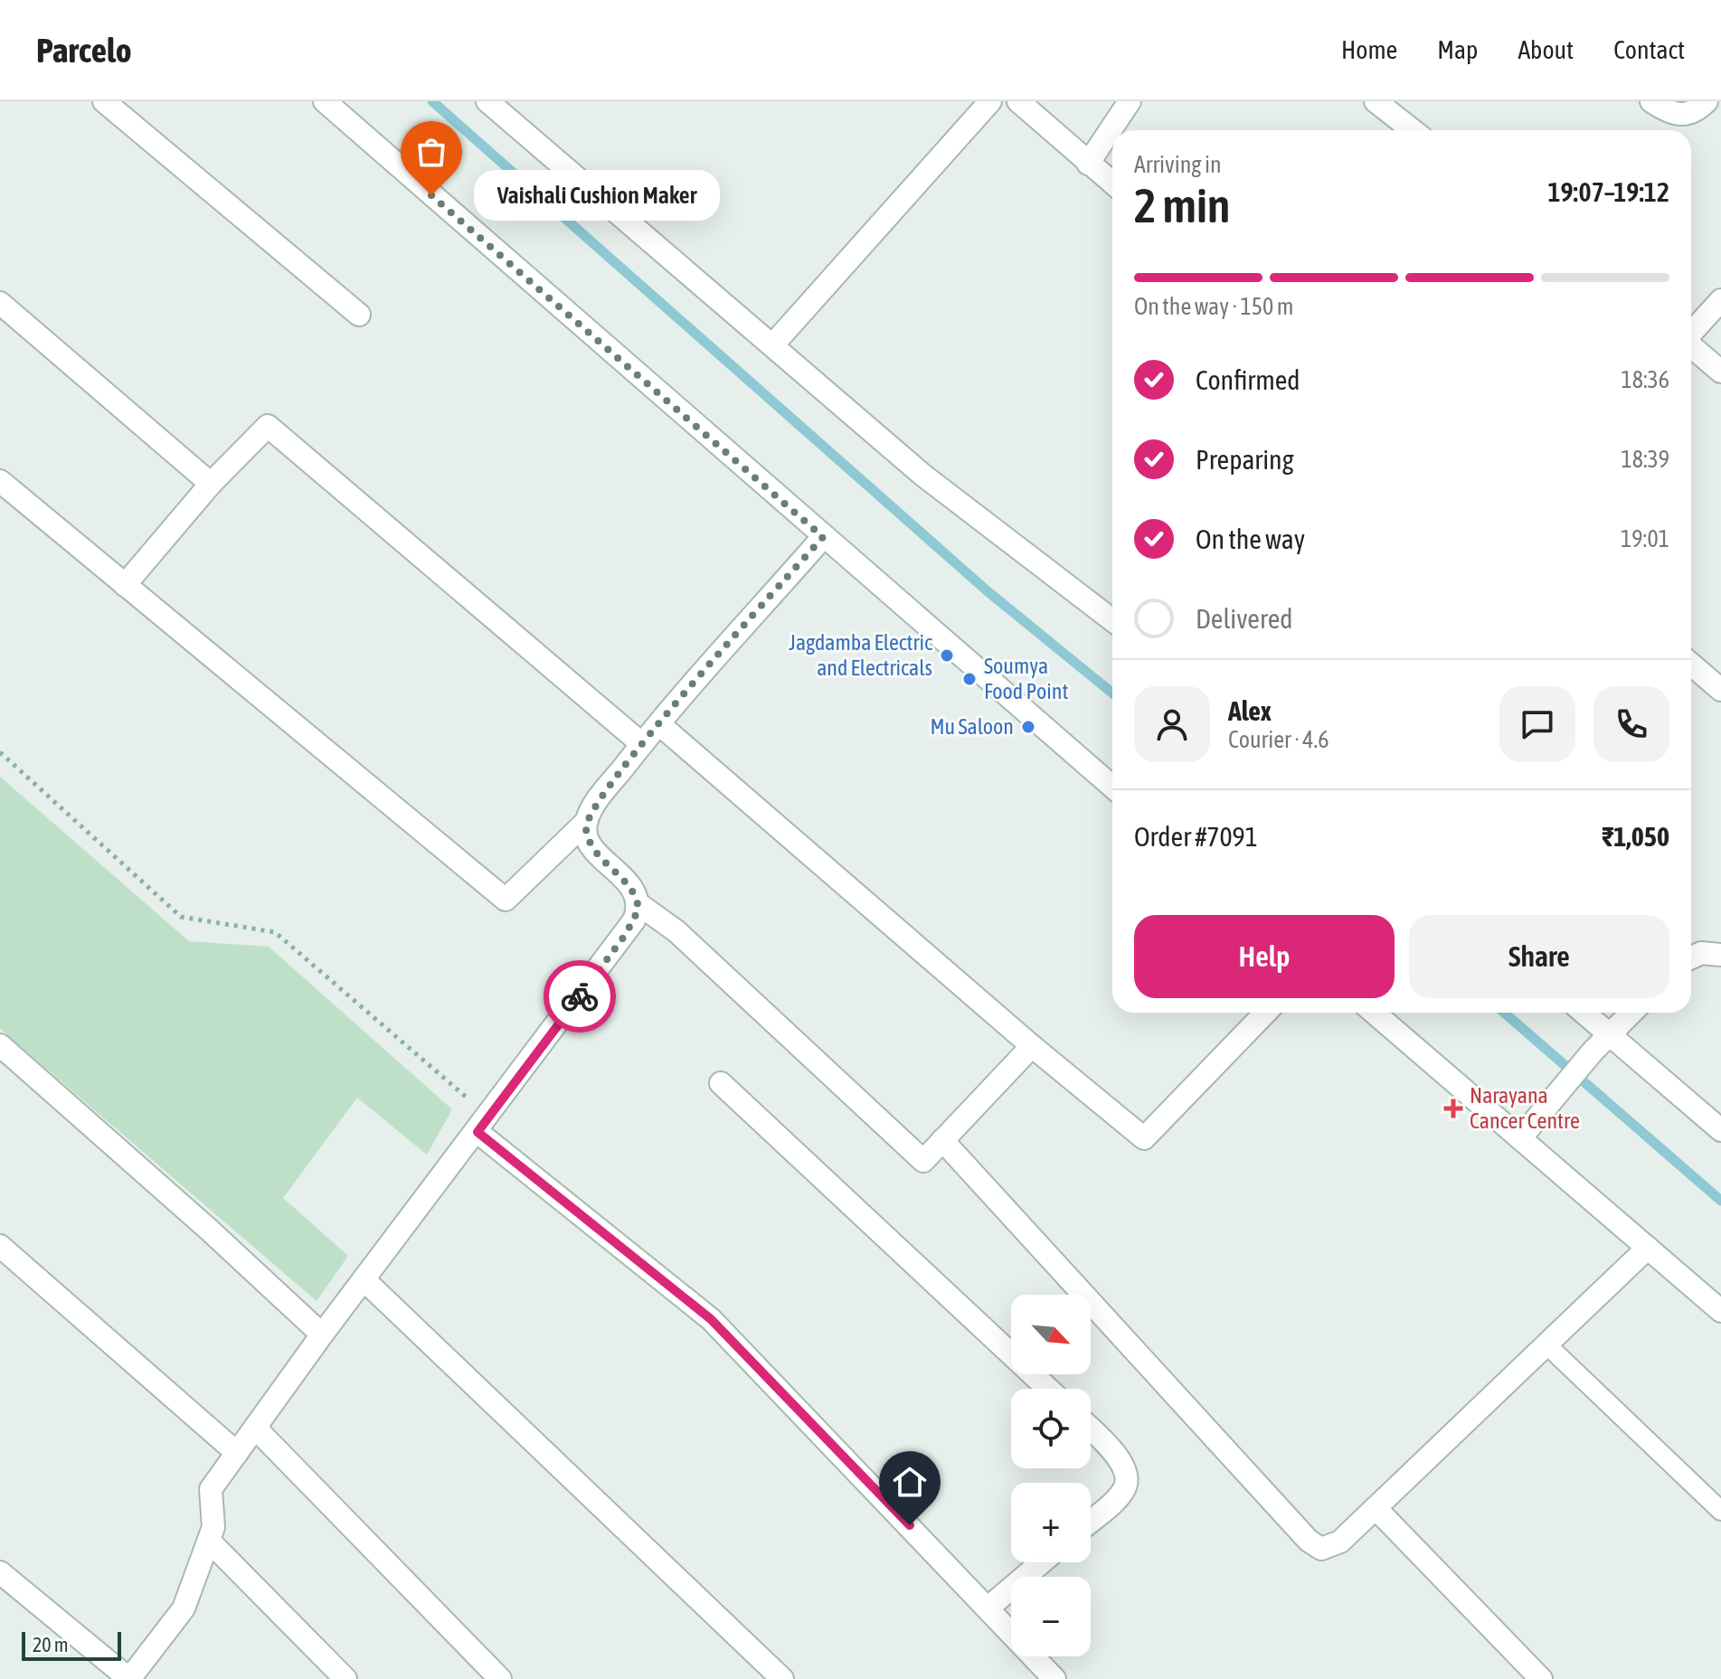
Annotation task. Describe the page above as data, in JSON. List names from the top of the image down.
{
  "places": {
    "other": [
      "Vaishali Cushion Maker",
      "Jagdamba Electric and Electricals",
      "Soumya Food Point",
      "Mu Saloon"
    ],
    "health": ["Narayana Cancer Centre"]
  },
  "scale_bar": "20 m",
  "north": "bottom right",
  "page": {
    "header": "Parcelo",
    "nav": [
      "Home",
      "Map",
      "About",
      "Contact"
    ],
    "heading": ["2 min", "Arriving in", "19:07–19:12"],
    "panel": [
      "Alex",
      "Courier · 4.6",
      "Order #7091",
      "₹1,050"
    ],
    "bubble": "Vaishali Cushion Maker",
    "bar": "On the way · 150 m",
    "list": [
      ["Confirmed", "18:36"],
      ["Preparing", "18:39"],
      ["On the way", "19:01"],
      "Delivered"
    ],
    "buttons": ["Help", "Share"],
    "map_buttons": ["+", "−"],
    "scale": "20 m"
  }
}
